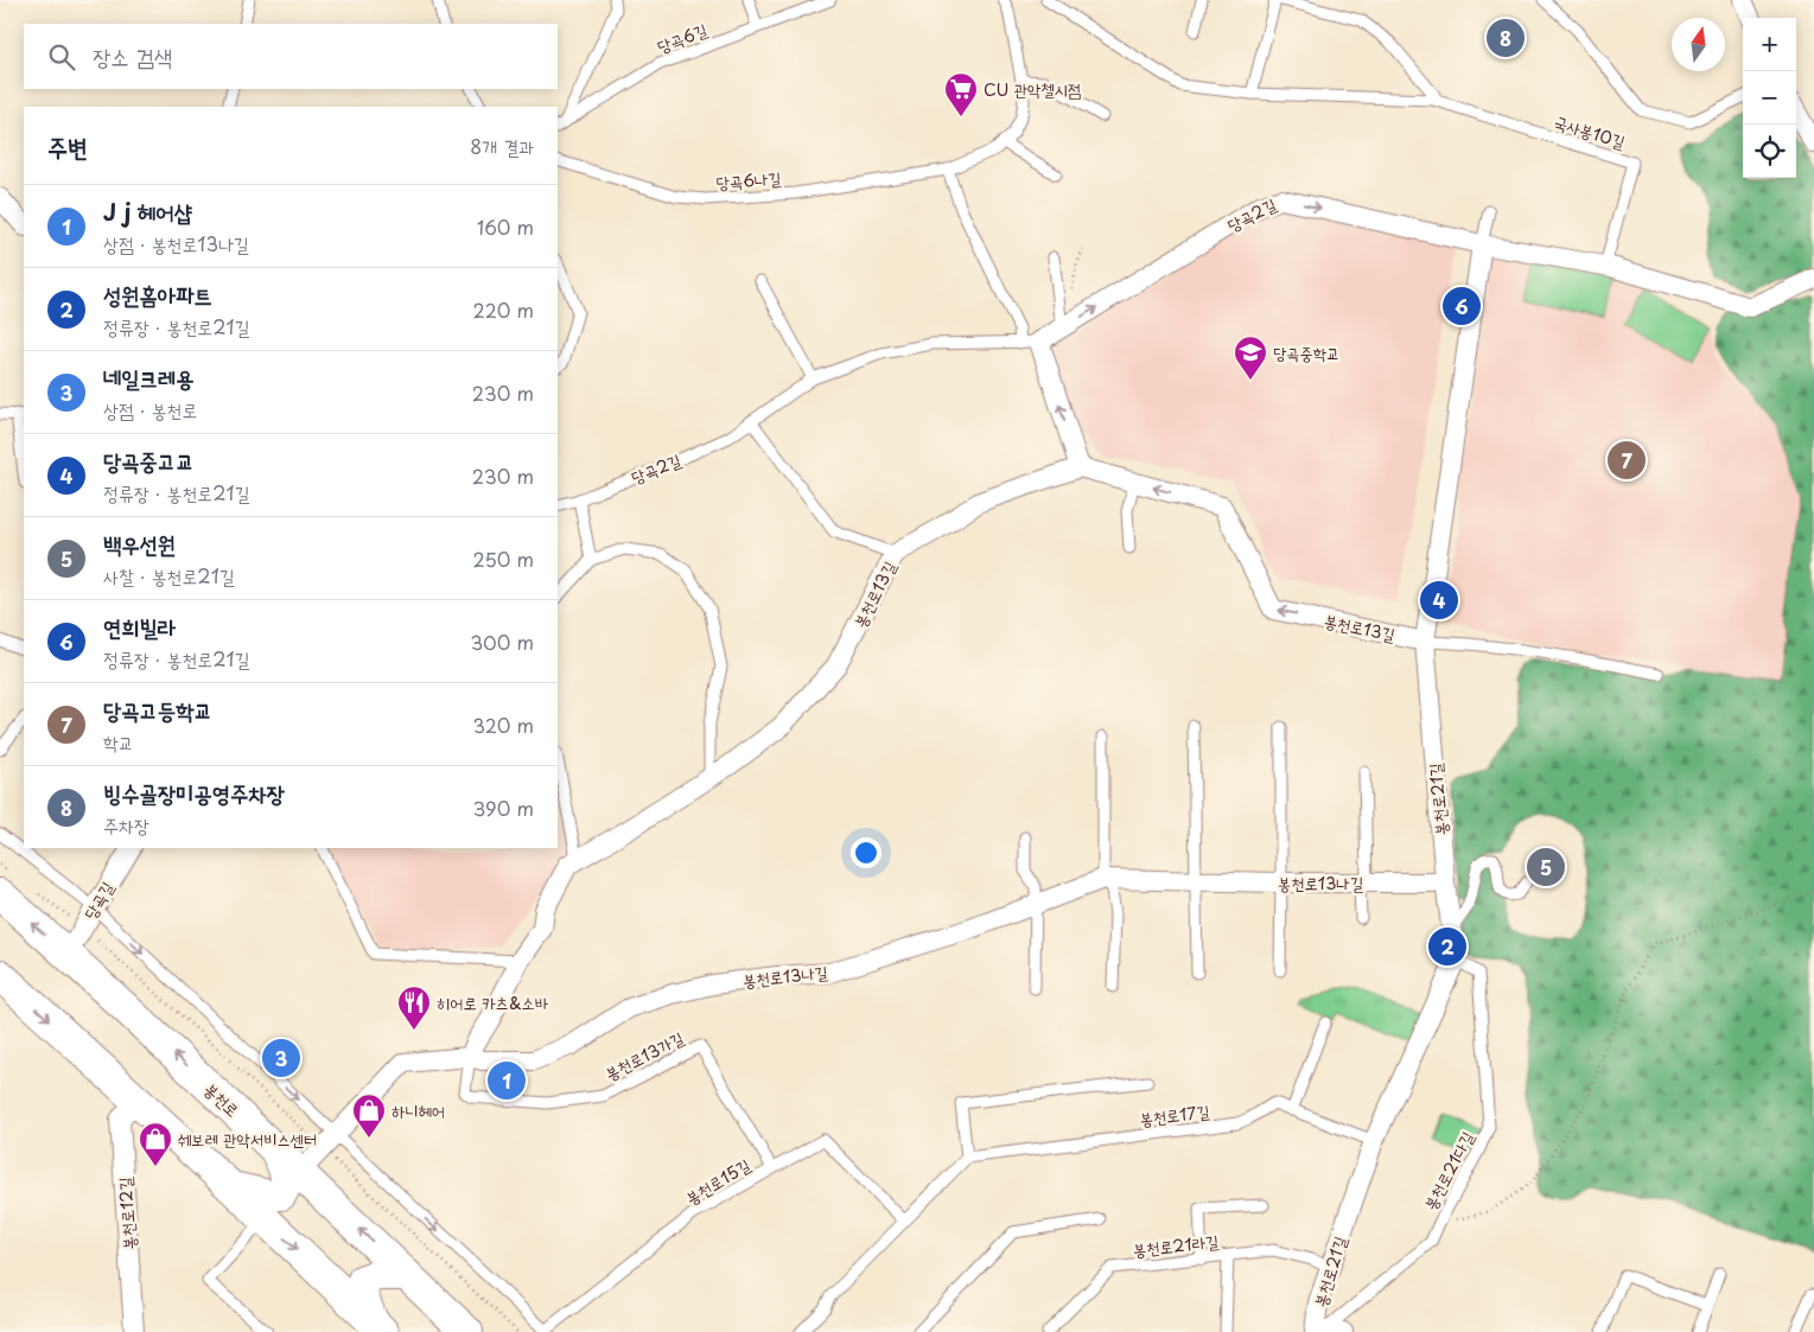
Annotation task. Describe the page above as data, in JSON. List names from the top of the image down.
{
  "streets": {
    "main road": ["봉천로"],
    "street": [
      "당곡2길",
      "봉천로13길",
      "봉천로21길",
      "봉천로13나길",
      "당곡길",
      "봉천로12길"
    ],
    "lane": [
      "당곡6길",
      "국사봉10길",
      "당곡6나길",
      "봉천로13가길",
      "봉천로17길",
      "봉천로21다길",
      "봉천로15길",
      "봉천로21라길"
    ]
  },
  "crossings": [
    ["국사봉10길", "당곡2길"],
    ["당곡2길", "봉천로21길"],
    ["봉천로13길", "봉천로21길"],
    ["봉천로13길", "봉천로13나길"],
    ["봉천로13길", "봉천로13가길"],
    ["봉천로21길", "봉천로13나길"],
    ["봉천로21길", "봉천로17길"],
    ["봉천로21길", "봉천로21다길"],
    ["봉천로21길", "봉천로21라길"],
    ["봉천로13나길", "봉천로13가길"],
    ["당곡길", "봉천로"],
    ["봉천로13가길", "봉천로15길"]
  ],
  "places": {
    "supermarket": ["CU 관악첼시점"],
    "school or university": ["당곡중학교"],
    "restaurant": ["히어로 카츠&소바"],
    "shop": ["하니헤어", "쉐보레 관악서비스센터"]
  },
  "north": "top",
  "page": {
    "pins": [
      "8",
      "6",
      "7",
      "4",
      "5",
      "2",
      "3",
      "1"
    ],
    "map_buttons": ["+", "−"],
    "search": "장소 검색",
    "heading": ["주변", "8개 결과"],
    "list": [
      {
        "mark": "1",
        "name": "J j 헤어샵",
        "note": "상점 · 봉천로13나길",
        "value": "160 m"
      },
      {
        "mark": "2",
        "name": "성원홈아파트",
        "note": "정류장 · 봉천로21길",
        "value": "220 m"
      },
      {
        "mark": "3",
        "name": "네일크레용",
        "note": "상점 · 봉천로",
        "value": "230 m"
      },
      {
        "mark": "4",
        "name": "당곡중고교",
        "note": "정류장 · 봉천로21길",
        "value": "230 m"
      },
      {
        "mark": "5",
        "name": "백우선원",
        "note": "사찰 · 봉천로21길",
        "value": "250 m"
      },
      {
        "mark": "6",
        "name": "연희빌라",
        "note": "정류장 · 봉천로21길",
        "value": "300 m"
      },
      {
        "mark": "7",
        "name": "당곡고등학교",
        "note": "학교",
        "value": "320 m"
      },
      {
        "mark": "8",
        "name": "빙수골장미공영주차장",
        "note": "주차장",
        "value": "390 m"
      }
    ]
  }
}
